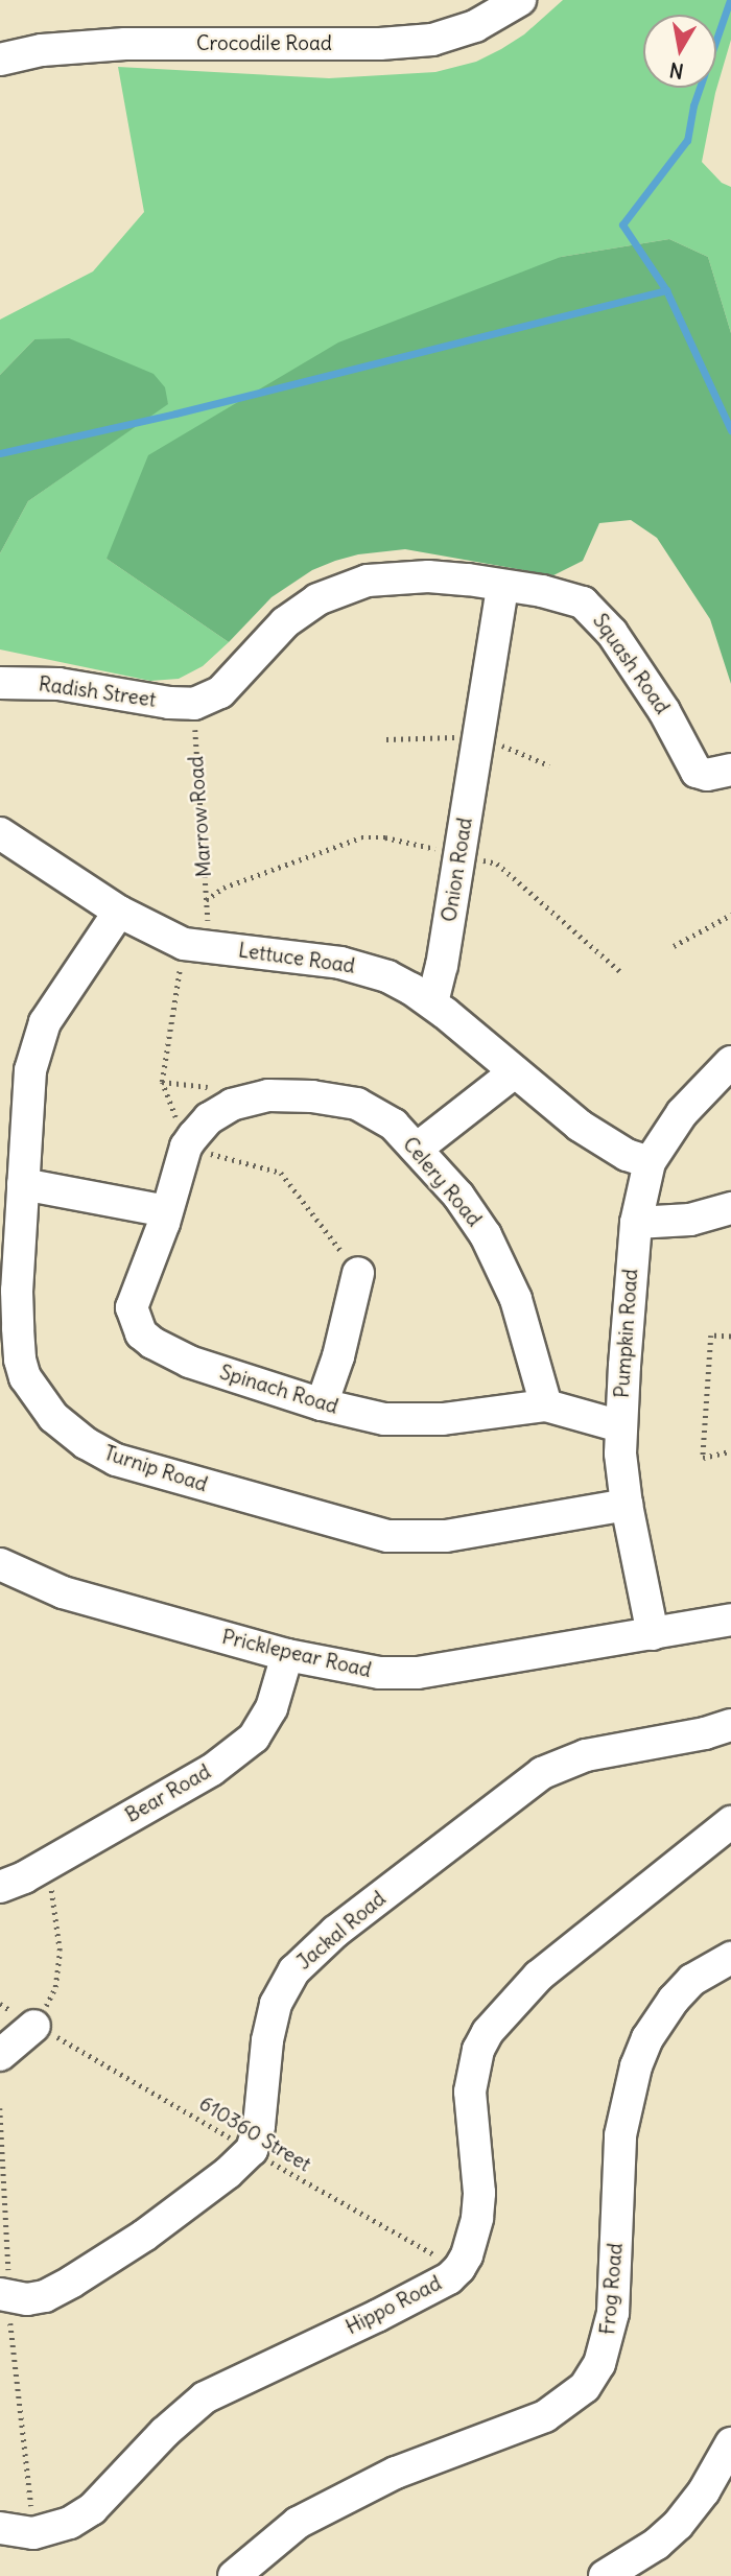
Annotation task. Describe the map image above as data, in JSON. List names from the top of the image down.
{
  "streets": {
    "street": [
      "Crocodile Road",
      "Squash Road",
      "Radish Street",
      "Onion Road",
      "Lettuce Road",
      "Celery Road",
      "Pumpkin Road",
      "Spinach Road",
      "Turnip Road",
      "Pricklepear Road",
      "Bear Road",
      "Jackal Road",
      "Frog Road",
      "Hippo Road"
    ],
    "path": ["Marrow Road", "610360 Street"]
  },
  "crossings": [
    ["Squash Road", "Onion Road"],
    ["Radish Street", "Marrow Road"],
    ["Marrow Road", "Onion Road"],
    ["Onion Road", "Lettuce Road"],
    ["Lettuce Road", "Pumpkin Road"],
    ["Lettuce Road", "Turnip Road"],
    ["Celery Road", "Spinach Road"],
    ["Pumpkin Road", "Spinach Road"],
    ["Pumpkin Road", "Turnip Road"],
    ["Pumpkin Road", "Pricklepear Road"],
    ["Pricklepear Road", "Bear Road"],
    ["Jackal Road", "610360 Street"],
    ["610360 Street", "Hippo Road"]
  ],
  "north": "bottom"
}
